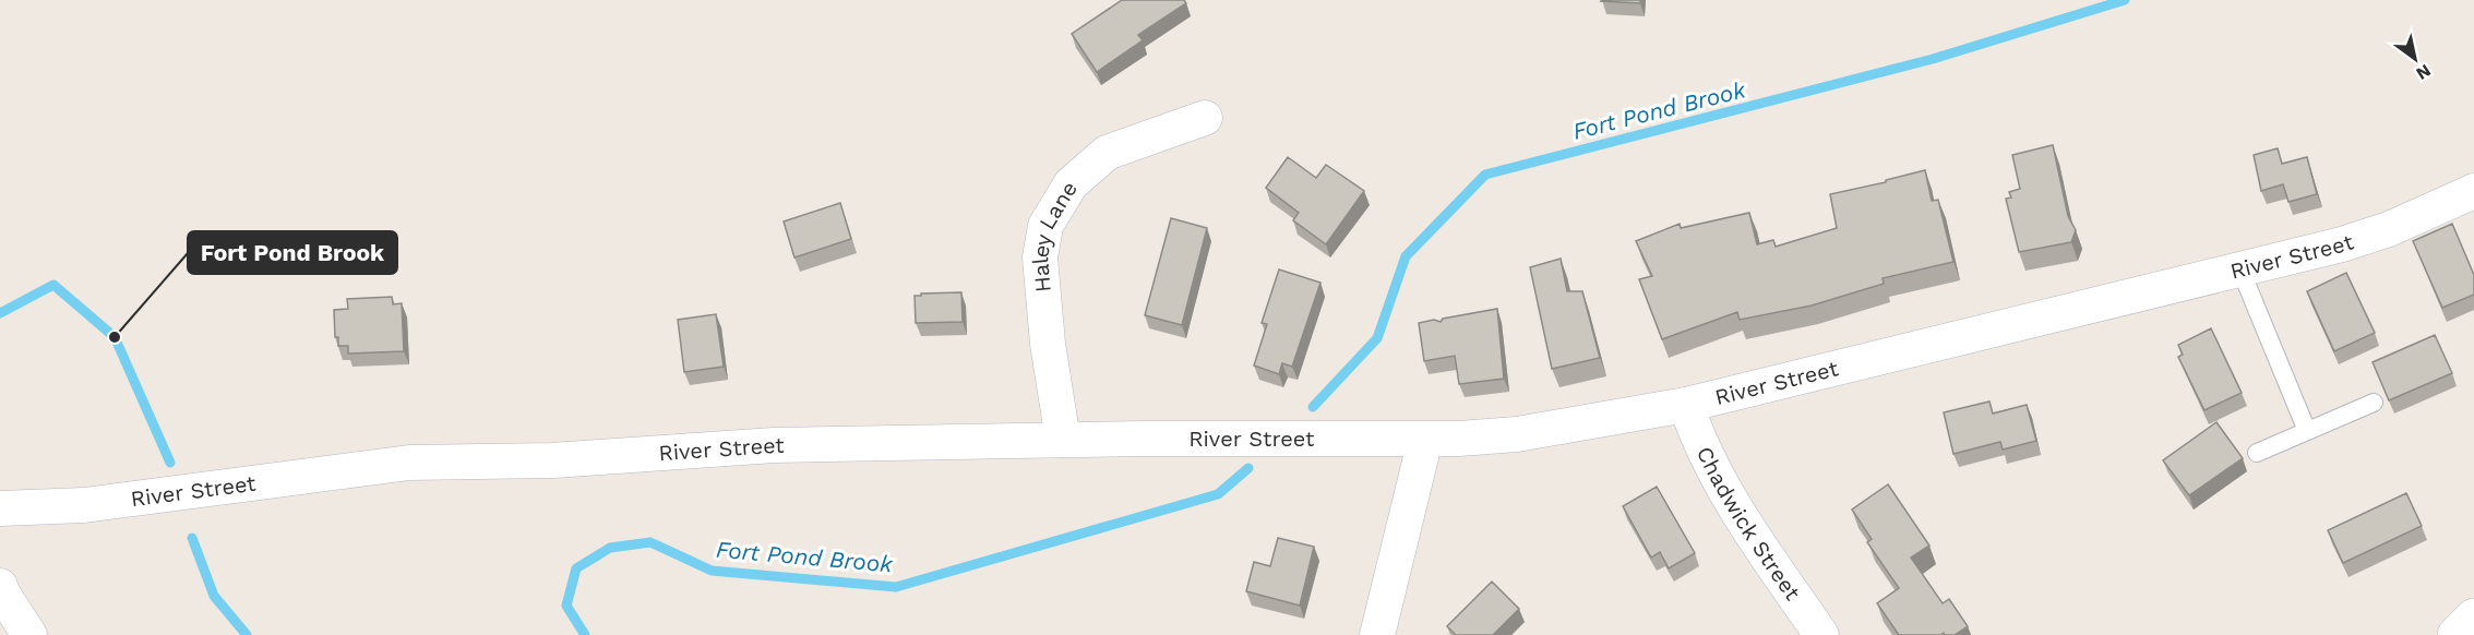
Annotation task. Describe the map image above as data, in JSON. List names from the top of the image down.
{
  "streets": {
    "street": ["Haley Lane", "River Street", "Chadwick Street"]
  },
  "crossings": [
    ["Haley Lane", "River Street"],
    ["River Street", "Chadwick Street"]
  ],
  "water": ["Fort Pond Brook"],
  "places": ["Fort Pond Brook"],
  "north": "bottom right"
}
